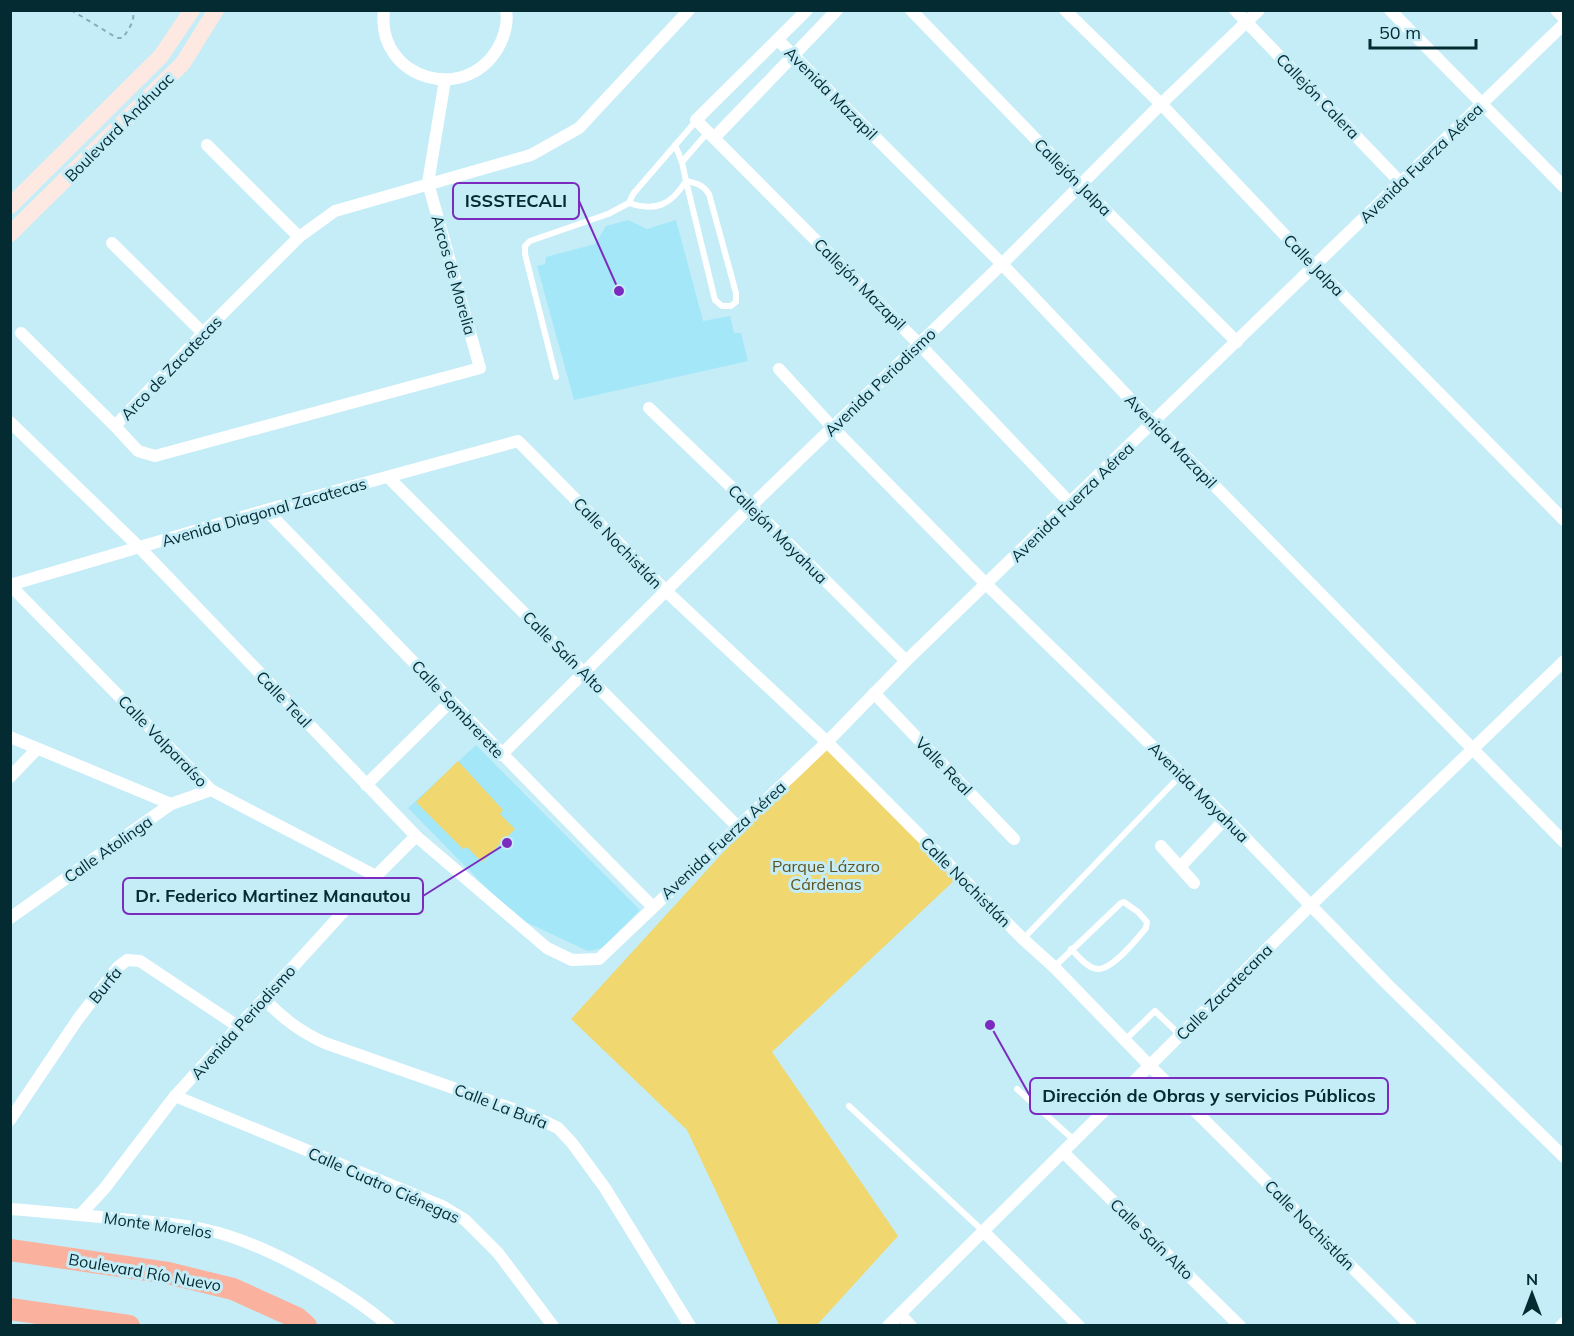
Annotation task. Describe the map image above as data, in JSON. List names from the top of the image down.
{
  "streets": {
    "highway": ["Boulevard Río Nuevo"],
    "main road": ["Boulevard Anáhuac"],
    "street": [
      "Avenida Mazapil",
      "Callejón Calera",
      "Avenida Fuerza Aérea",
      "Callejón Jalpa",
      "Calle Jalpa",
      "Arcos de Morelia",
      "Callejón Mazapil",
      "Arco de Zacatecas",
      "Avenida Periodismo",
      "Avenida Diagonal Zacatecas",
      "Callejón Moyahua",
      "Calle Nochistlán",
      "Calle Saín Alto",
      "Calle Teul",
      "Calle Sombrerete",
      "Calle Valparaíso",
      "Valle Real",
      "Avenida Moyahua",
      "Calle Atolinga",
      "Burfa",
      "Calle Zacatecana",
      "Calle La Bufa",
      "Calle Cuatro Ciénegas",
      "Monte Morelos"
    ]
  },
  "crossings": [
    ["Avenida Mazapil", "Avenida Fuerza Aérea"],
    ["Avenida Mazapil", "Avenida Periodismo"],
    ["Avenida Mazapil", "Calle Zacatecana"],
    ["Callejón Calera", "Avenida Fuerza Aérea"],
    ["Callejón Calera", "Avenida Periodismo"],
    ["Avenida Fuerza Aérea", "Callejón Jalpa"],
    ["Avenida Fuerza Aérea", "Calle Jalpa"],
    ["Avenida Fuerza Aérea", "Callejón Mazapil"],
    ["Avenida Fuerza Aérea", "Callejón Moyahua"],
    ["Avenida Fuerza Aérea", "Calle Nochistlán"],
    ["Avenida Fuerza Aérea", "Calle Saín Alto"],
    ["Avenida Fuerza Aérea", "Calle Teul"],
    ["Avenida Fuerza Aérea", "Calle Sombrerete"],
    ["Avenida Fuerza Aérea", "Valle Real"],
    ["Avenida Fuerza Aérea", "Avenida Moyahua"],
    ["Callejón Jalpa", "Avenida Periodismo"],
    ["Calle Jalpa", "Avenida Periodismo"],
    ["Arcos de Morelia", "Arco de Zacatecas"],
    ["Callejón Mazapil", "Avenida Periodismo"],
    ["Avenida Periodismo", "Callejón Moyahua"],
    ["Avenida Periodismo", "Calle Nochistlán"],
    ["Avenida Periodismo", "Calle Saín Alto"],
    ["Avenida Periodismo", "Calle Teul"],
    ["Avenida Periodismo", "Calle Sombrerete"],
    ["Avenida Periodismo", "Calle Valparaíso"],
    ["Avenida Periodismo", "Avenida Moyahua"],
    ["Avenida Periodismo", "Burfa"],
    ["Avenida Periodismo", "Calle La Bufa"],
    ["Avenida Periodismo", "Calle Cuatro Ciénegas"],
    ["Avenida Periodismo", "Monte Morelos"],
    ["Avenida Diagonal Zacatecas", "Calle Nochistlán"],
    ["Avenida Diagonal Zacatecas", "Calle Saín Alto"],
    ["Avenida Diagonal Zacatecas", "Calle Teul"],
    ["Avenida Diagonal Zacatecas", "Calle Sombrerete"],
    ["Avenida Diagonal Zacatecas", "Calle Valparaíso"],
    ["Calle Nochistlán", "Calle Zacatecana"],
    ["Calle Saín Alto", "Calle Zacatecana"],
    ["Calle Valparaíso", "Calle Atolinga"],
    ["Avenida Moyahua", "Calle Zacatecana"]
  ],
  "parks": ["Parque Lázaro Cárdenas"],
  "places": ["ISSSTECALI", "Dr. Federico Martinez Manautou", "Dirección de Obras y servicios Públicos"],
  "scale_bar": "50 m",
  "north": "top"
}
